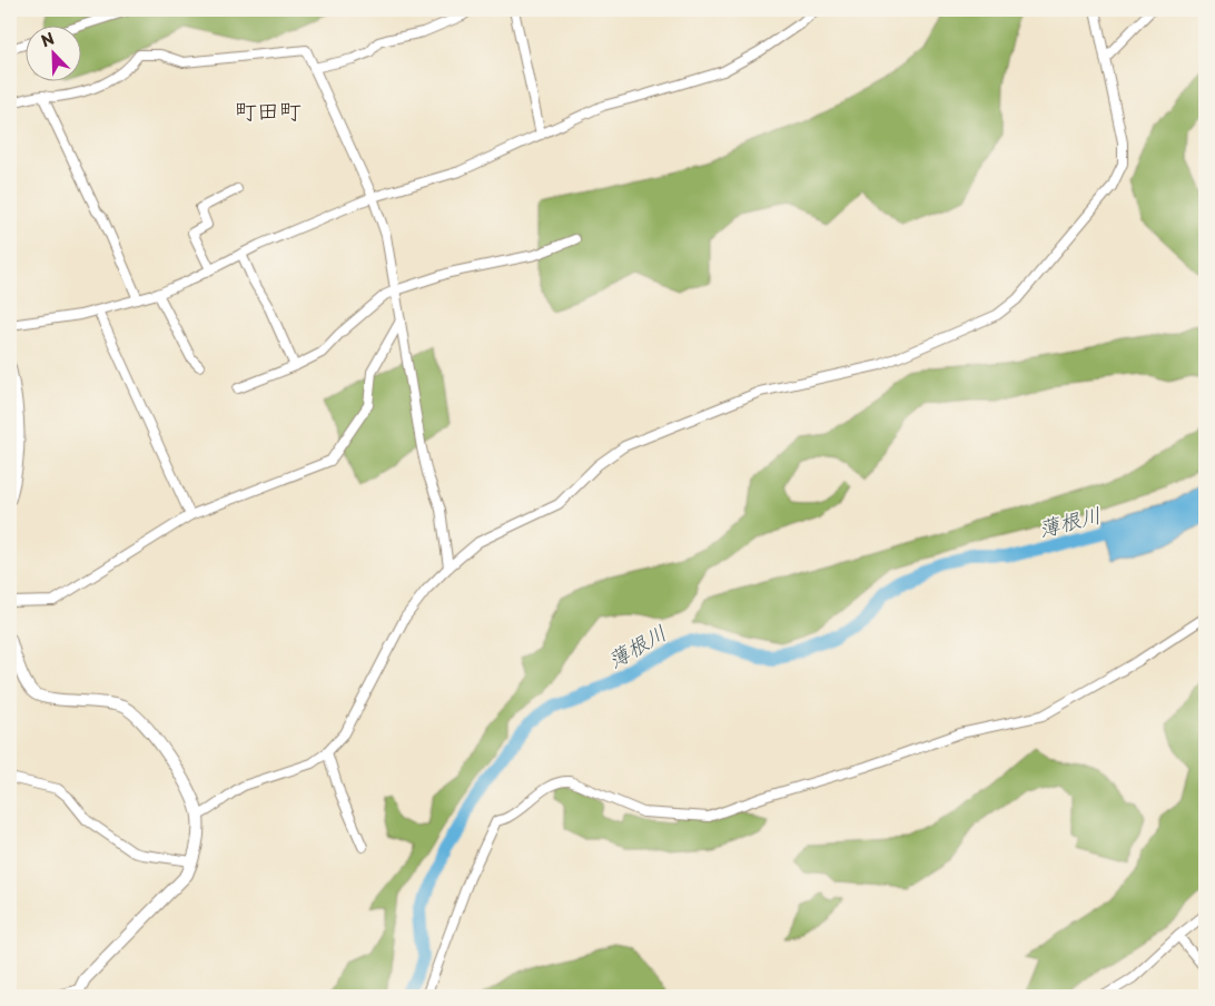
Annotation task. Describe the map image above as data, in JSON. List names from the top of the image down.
{
  "districts": ["町田町"],
  "water": ["薄根川"],
  "north": "top left"
}
